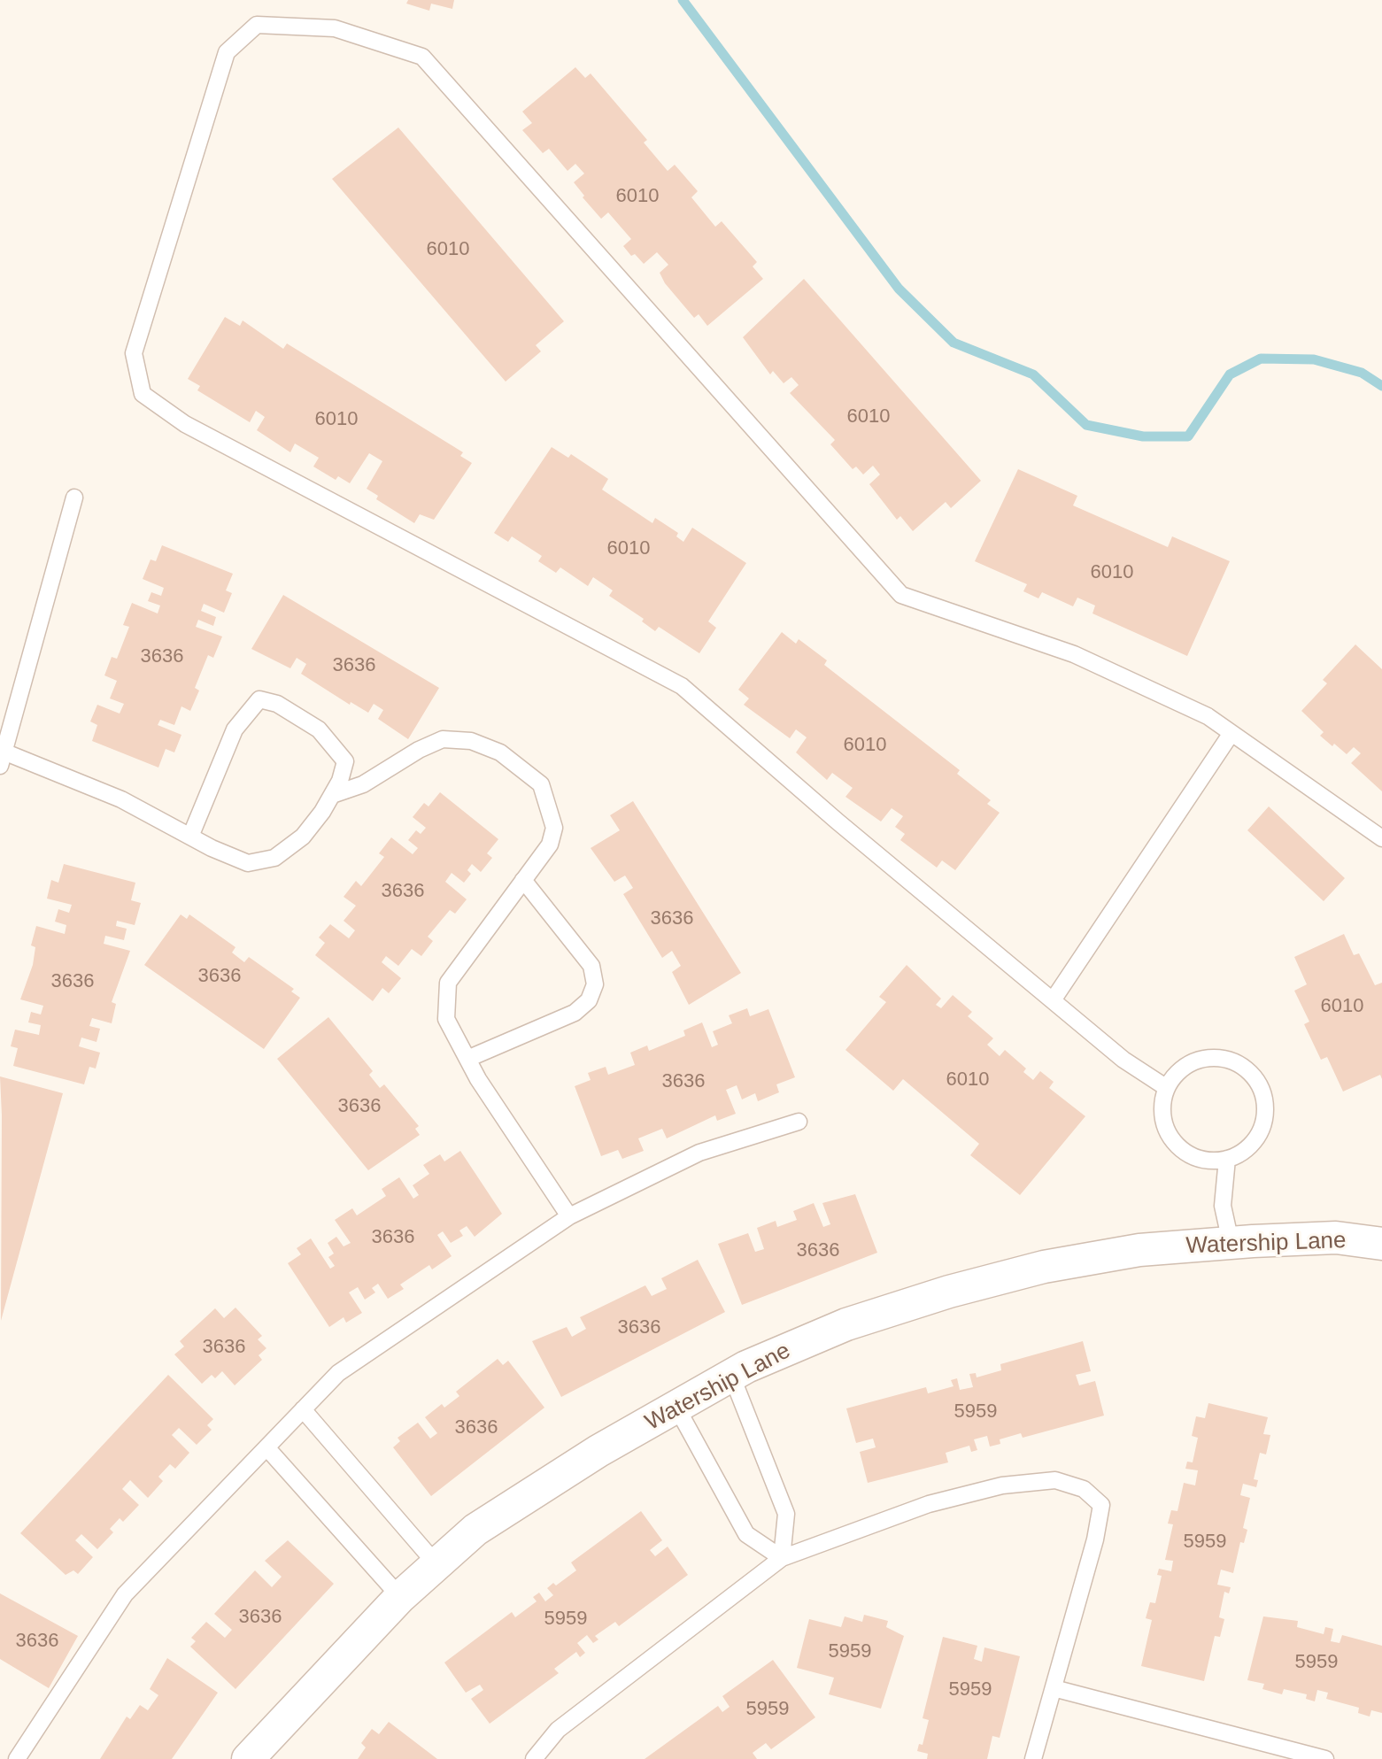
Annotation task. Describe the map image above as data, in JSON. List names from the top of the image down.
{
  "streets": {
    "street": ["Watership Lane"]
  },
  "house_numbers": [
    "6010",
    "6010",
    "6010",
    "6010",
    "6010",
    "6010",
    "3636",
    "3636",
    "6010",
    "3636",
    "3636",
    "3636",
    "3636",
    "6010",
    "6010",
    "3636",
    "3636",
    "3636",
    "3636",
    "3636",
    "3636",
    "5959",
    "3636",
    "5959",
    "3636",
    "5959",
    "3636",
    "5959",
    "5959",
    "5959",
    "5959"
  ]
}
